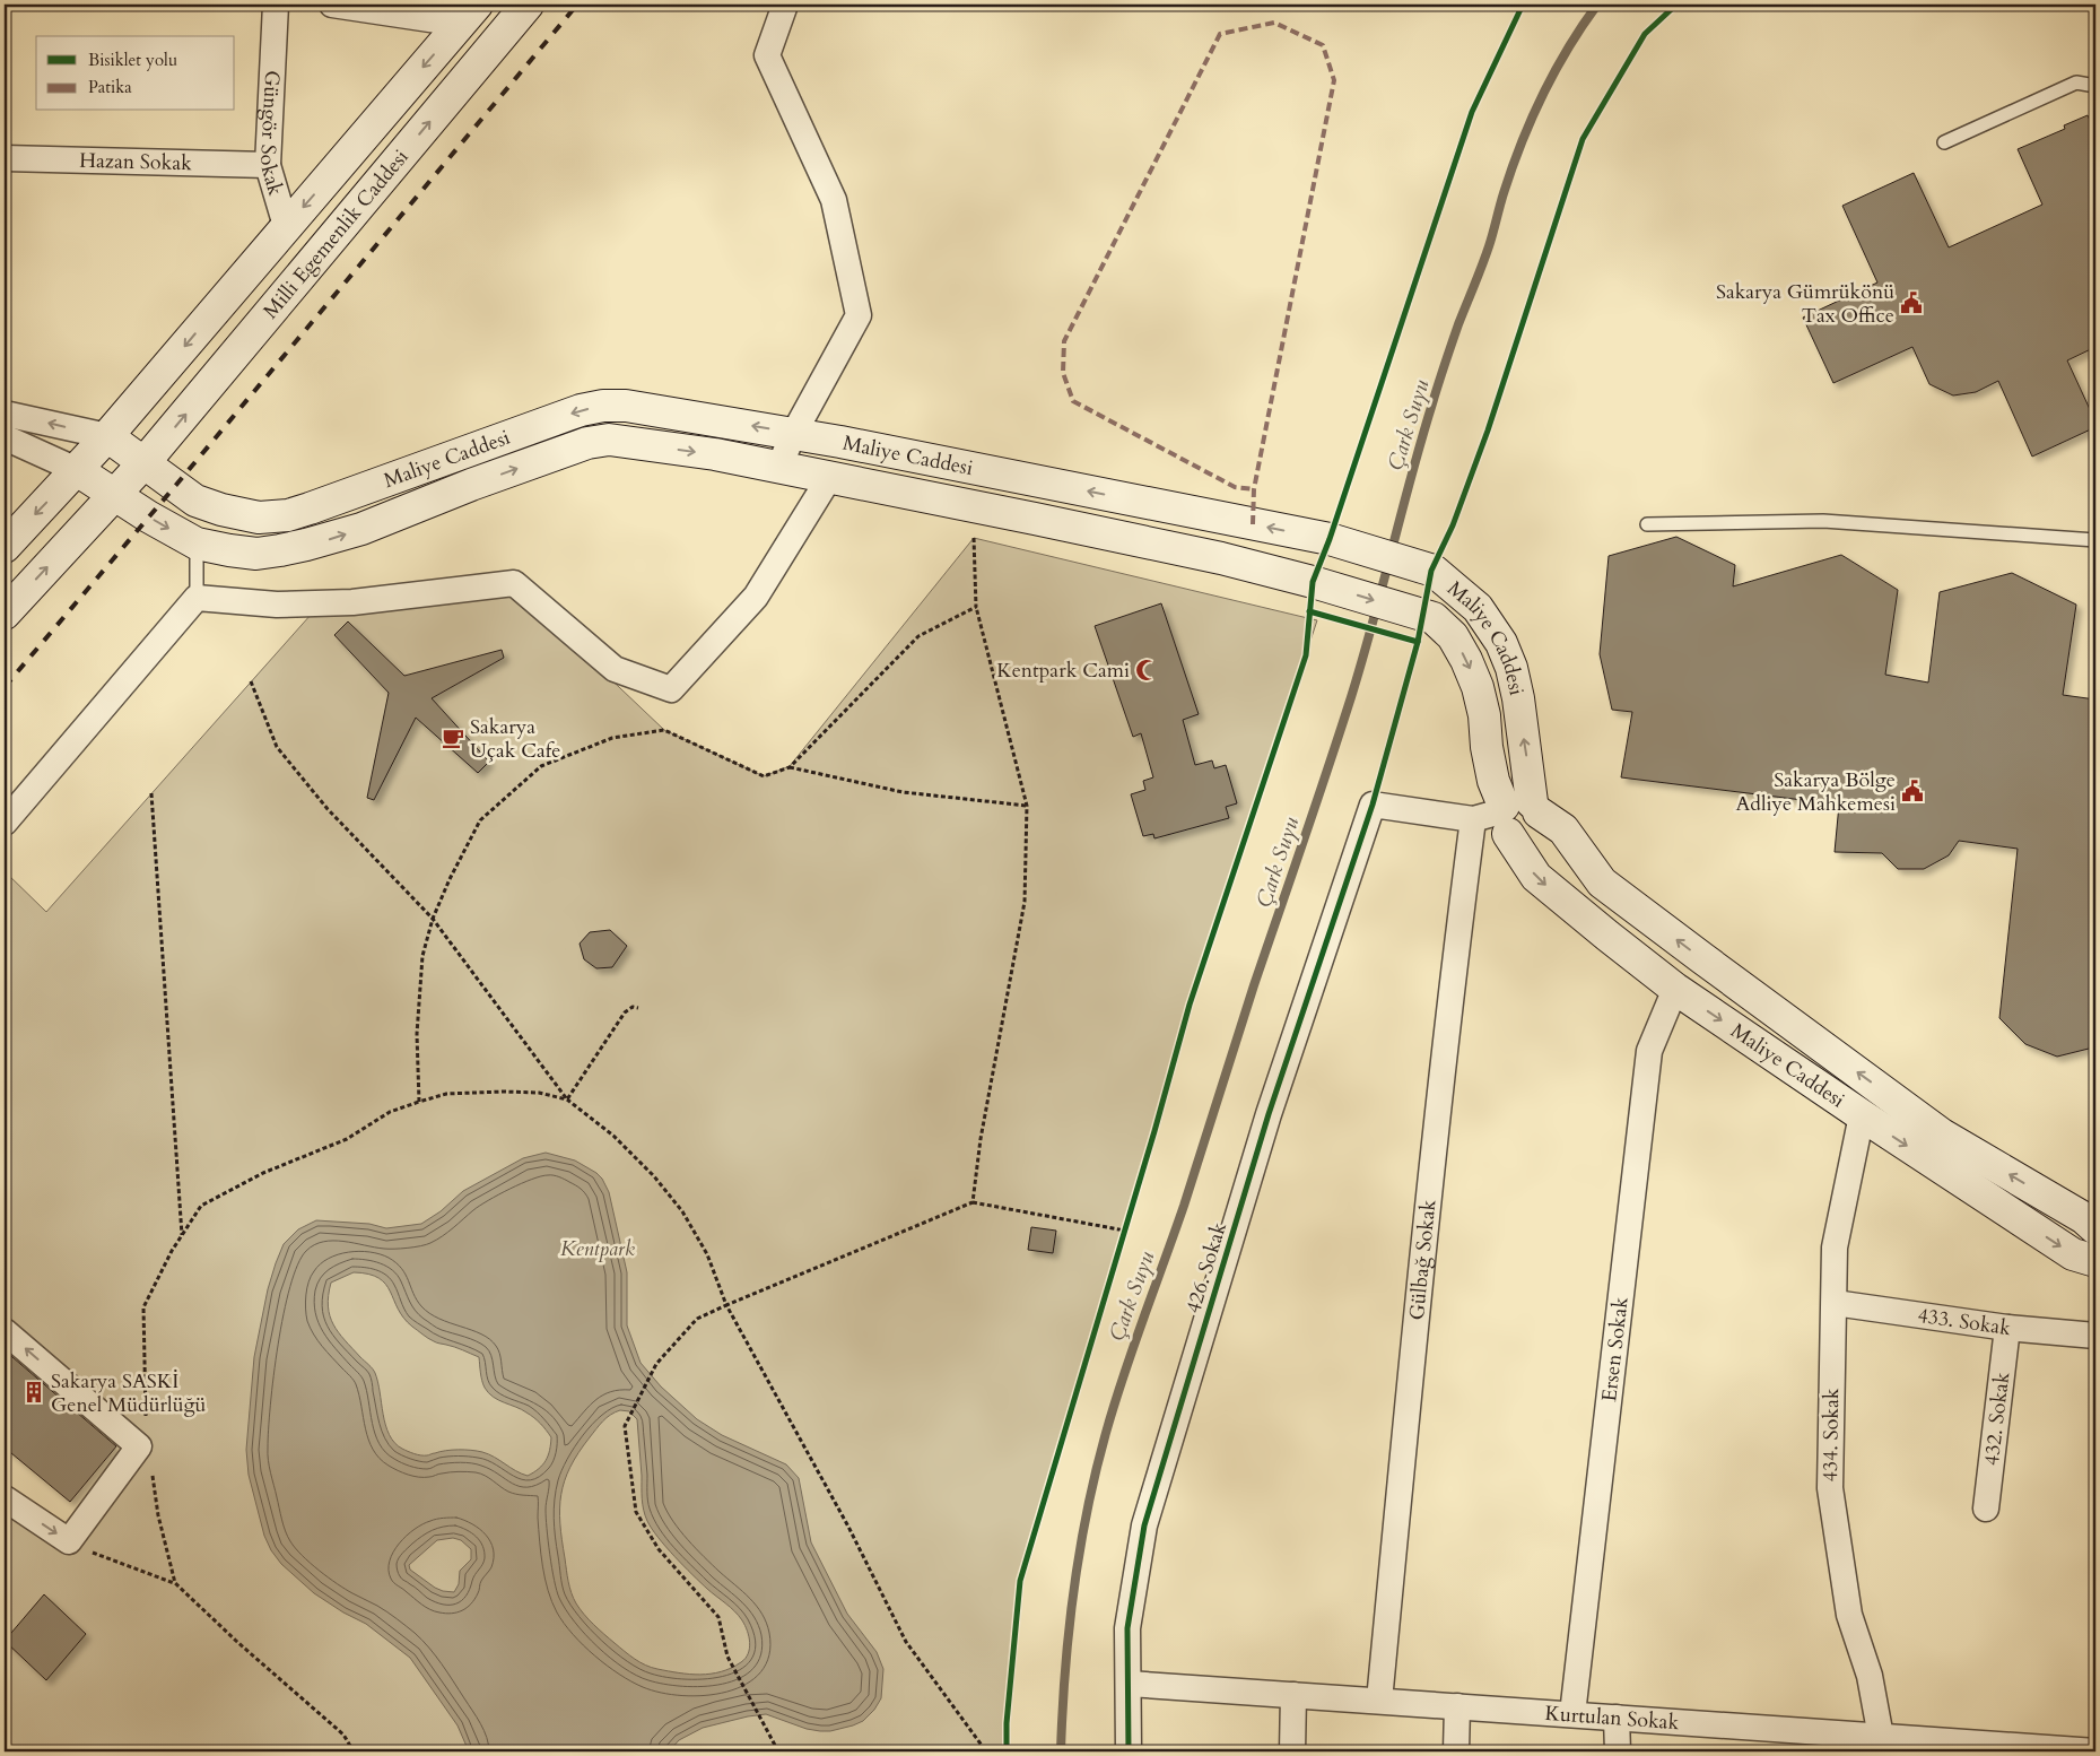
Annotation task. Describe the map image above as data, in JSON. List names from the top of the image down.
{
  "streets": {
    "main road": ["Milli Egemenlik Caddesi", "Maliye Caddesi"],
    "street": [
      "Güngör Sokak",
      "Hazan Sokak",
      "Gülbağ Sokak",
      "426. Sokak",
      "433. Sokak",
      "Ersen Sokak",
      "432. Sokak",
      "434. Sokak",
      "Kurtulan Sokak"
    ]
  },
  "crossings": [
    ["Güngör Sokak", "Hazan Sokak"],
    ["Güngör Sokak", "Milli Egemenlik Caddesi"],
    ["Milli Egemenlik Caddesi", "Maliye Caddesi"],
    ["Maliye Caddesi", "Gülbağ Sokak"],
    ["Maliye Caddesi", "426. Sokak"],
    ["Maliye Caddesi", "Ersen Sokak"],
    ["Maliye Caddesi", "434. Sokak"],
    ["Gülbağ Sokak", "426. Sokak"],
    ["Gülbağ Sokak", "Kurtulan Sokak"],
    ["426. Sokak", "Kurtulan Sokak"],
    ["433. Sokak", "432. Sokak"],
    ["433. Sokak", "434. Sokak"],
    ["Ersen Sokak", "Kurtulan Sokak"],
    ["434. Sokak", "Kurtulan Sokak"]
  ],
  "water": ["Çark Suyu"],
  "parks": ["Kentpark"],
  "places": {
    "public building": ["Sakarya Gümrükönü Tax Office", "Sakarya Bölge Adliye Mahkemesi"],
    "mosque": ["Kentpark Cami"],
    "cafe": ["Sakarya Uçak Cafe"],
    "building": ["Sakarya SASKİ Genel Müdürlüğü"]
  },
  "legend": ["Bisiklet yolu", "Patika"]
}
